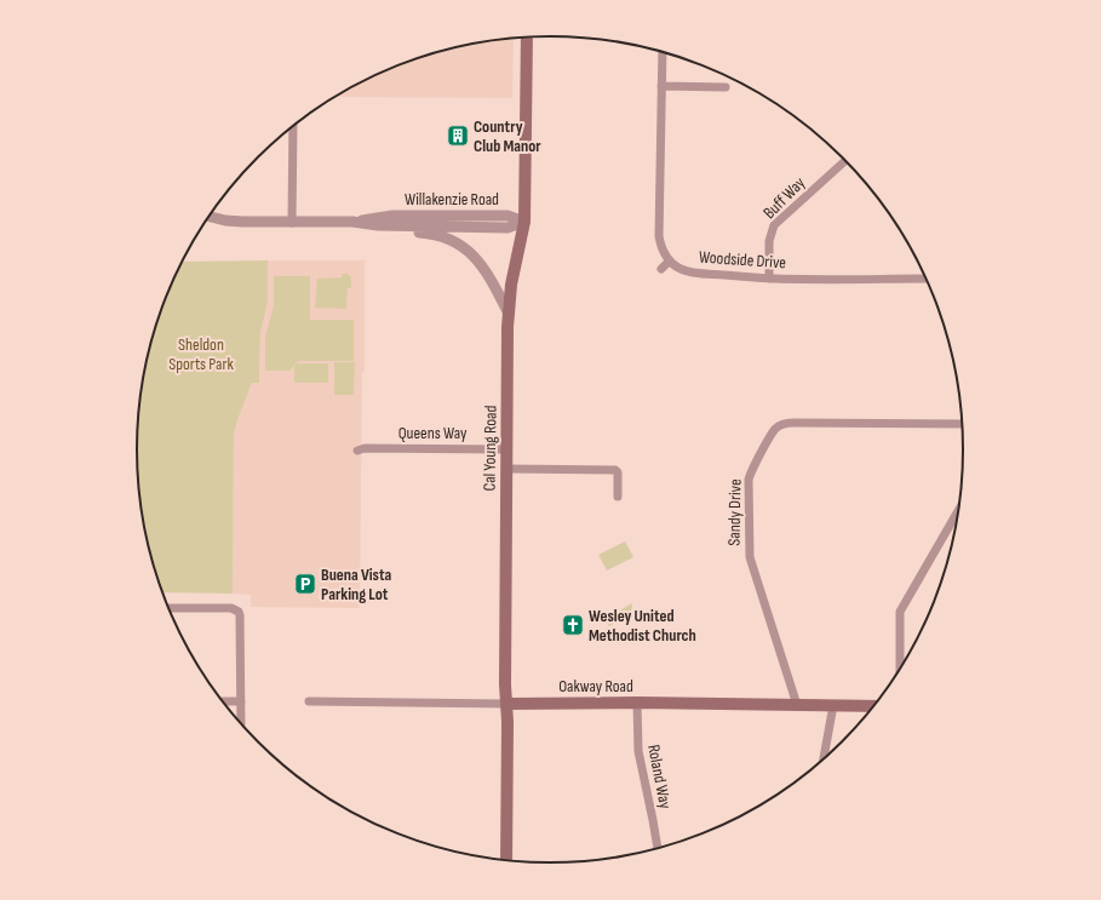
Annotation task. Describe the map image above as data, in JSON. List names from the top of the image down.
{
  "streets": {
    "main road": ["Cal Young Road", "Oakway Road"],
    "street": [
      "Buff Way",
      "Willakenzie Road",
      "Woodside Drive",
      "Queens Way",
      "Sandy Drive",
      "Roland Way"
    ]
  },
  "crossings": [
    ["Buff Way", "Woodside Drive"],
    ["Willakenzie Road", "Cal Young Road"],
    ["Queens Way", "Cal Young Road"],
    ["Cal Young Road", "Oakway Road"],
    ["Sandy Drive", "Oakway Road"],
    ["Oakway Road", "Roland Way"]
  ],
  "parks": ["Sheldon Sports Park"],
  "places": {
    "building": ["Country Club Manor"],
    "parking": ["Buena Vista Parking Lot"],
    "church": ["Wesley United Methodist Church"]
  }
}
